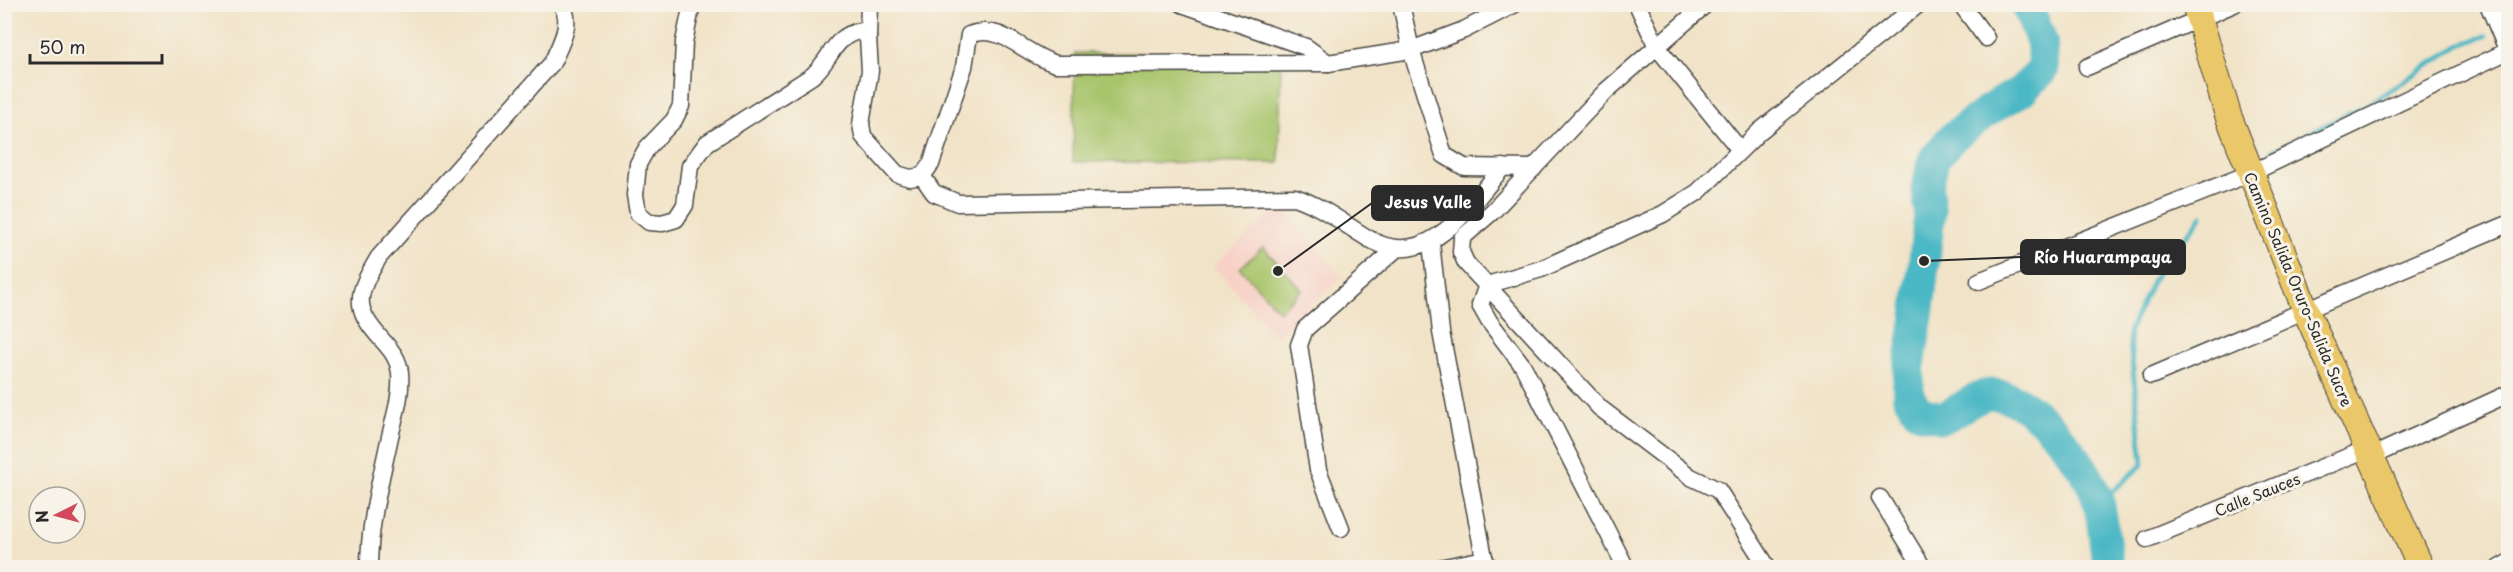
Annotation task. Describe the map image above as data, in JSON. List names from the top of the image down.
{
  "streets": {
    "main road": ["Camino Salida Oruro-Salida Sucre"],
    "street": ["Calle Sauces"]
  },
  "crossings": [
    ["Camino Salida Oruro-Salida Sucre", "Calle Sauces"]
  ],
  "places": ["Río Huarampaya", "Jesus Valle"],
  "scale_bar": "50 m",
  "north": "left"
}
